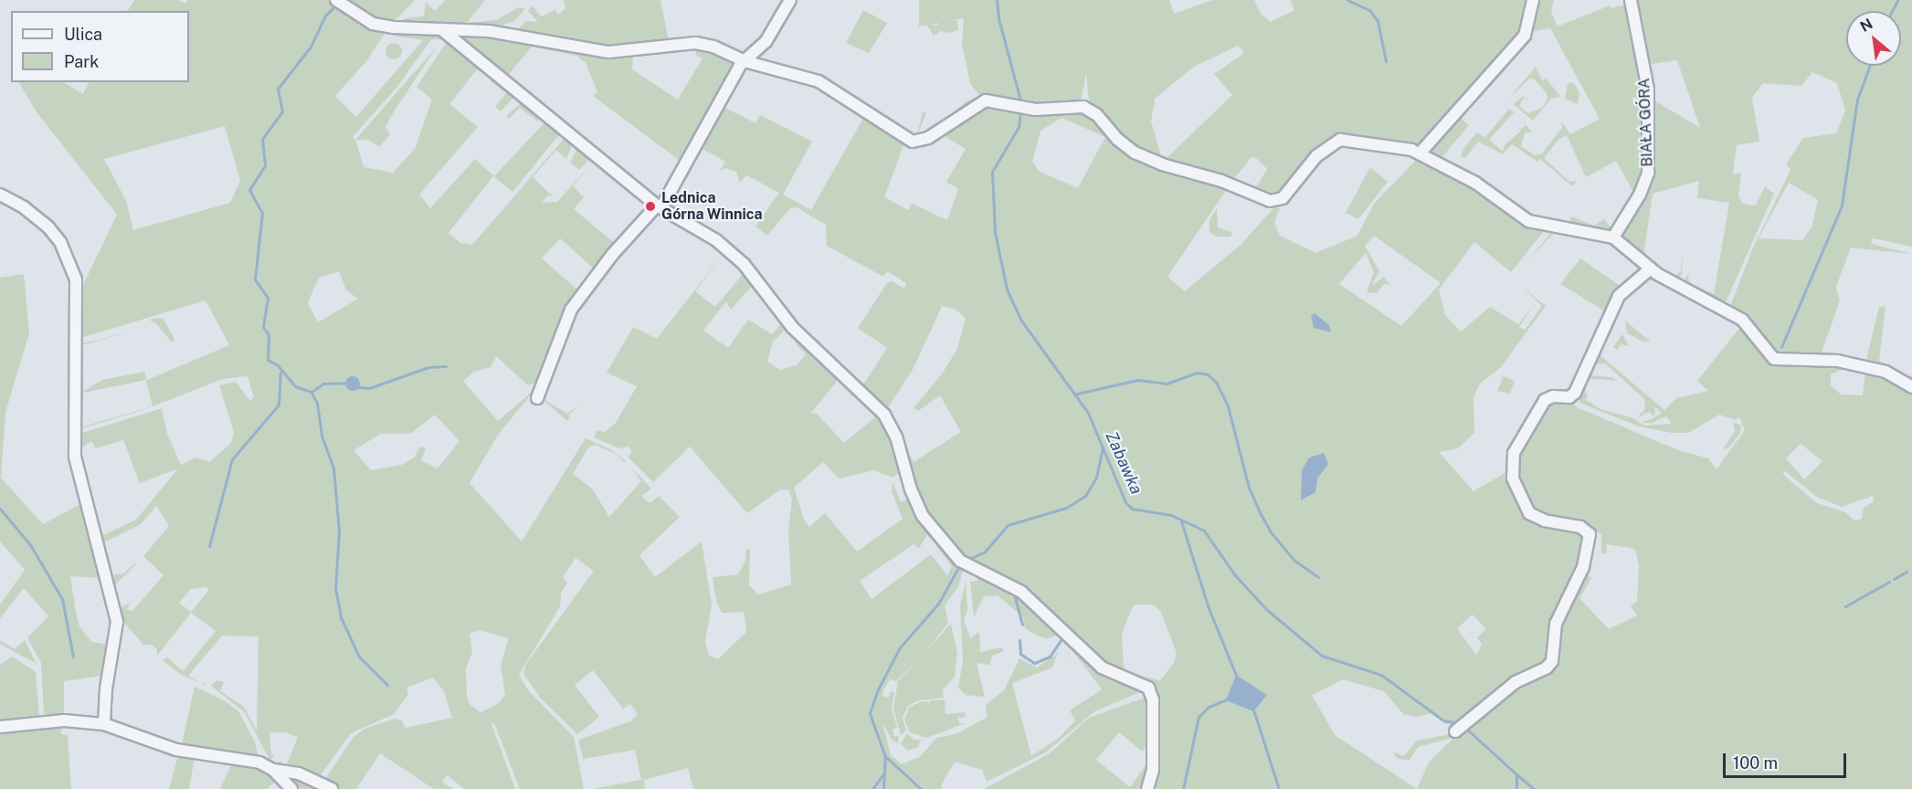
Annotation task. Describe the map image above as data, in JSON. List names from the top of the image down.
{
  "streets": {
    "street": ["BIAŁA GÓRA"]
  },
  "water": ["Zabawka"],
  "places": ["Lednica Górna Winnica"],
  "legend": ["Ulica", "Park"],
  "scale_bar": "100 m",
  "north": "top left"
}
